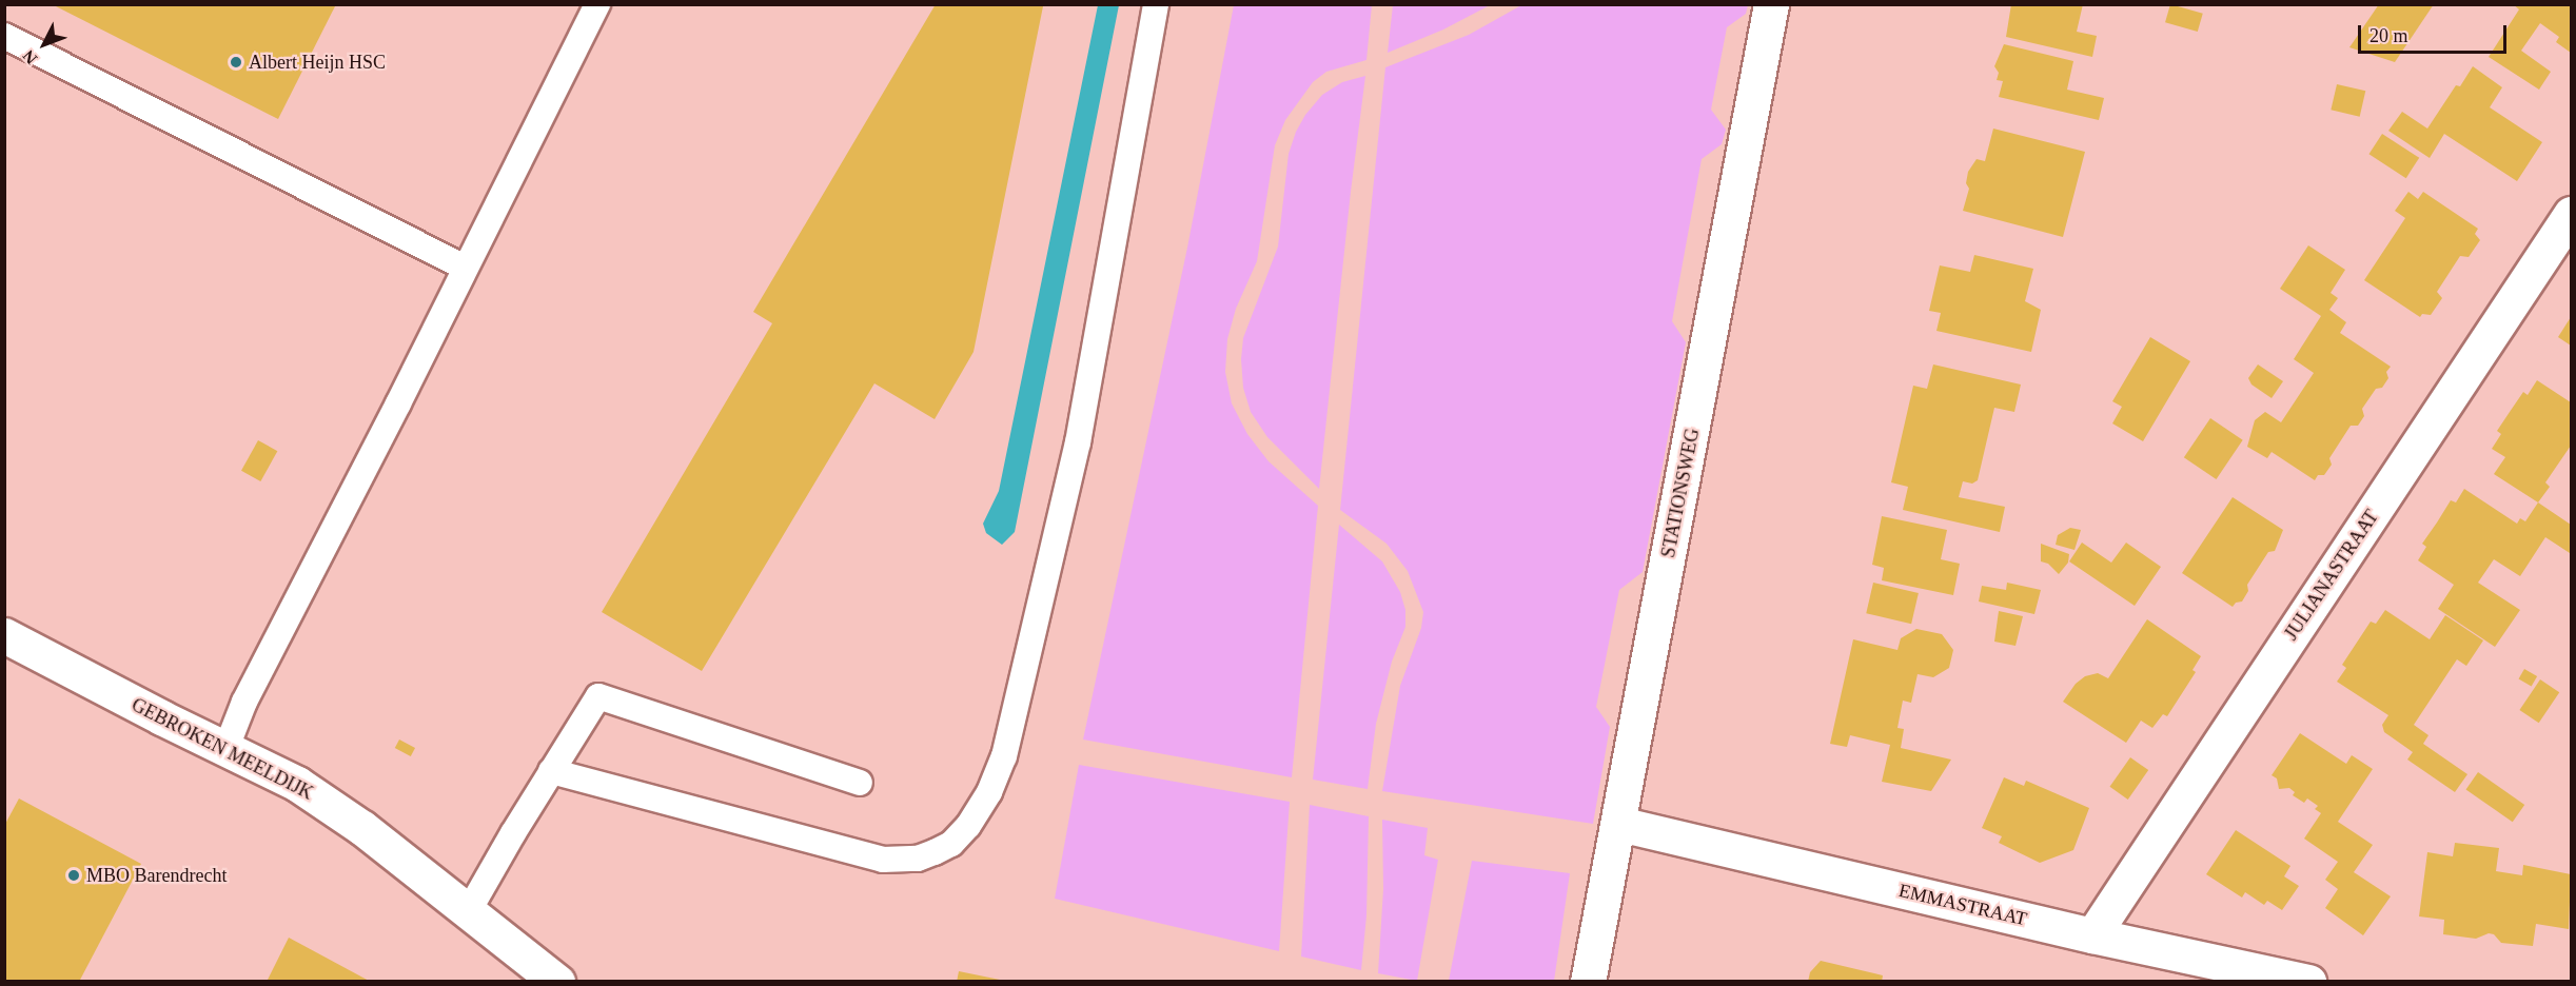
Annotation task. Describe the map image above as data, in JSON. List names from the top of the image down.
{
  "streets": {
    "street": [
      "STATIONSWEG",
      "JULIANASTRAAT",
      "GEBROKEN MEELDIJK",
      "EMMASTRAAT"
    ]
  },
  "crossings": [
    ["STATIONSWEG", "EMMASTRAAT"],
    ["JULIANASTRAAT", "EMMASTRAAT"]
  ],
  "places": ["Albert Heijn HSC", "MBO Barendrecht"],
  "scale_bar": "20 m",
  "north": "bottom left"
}
